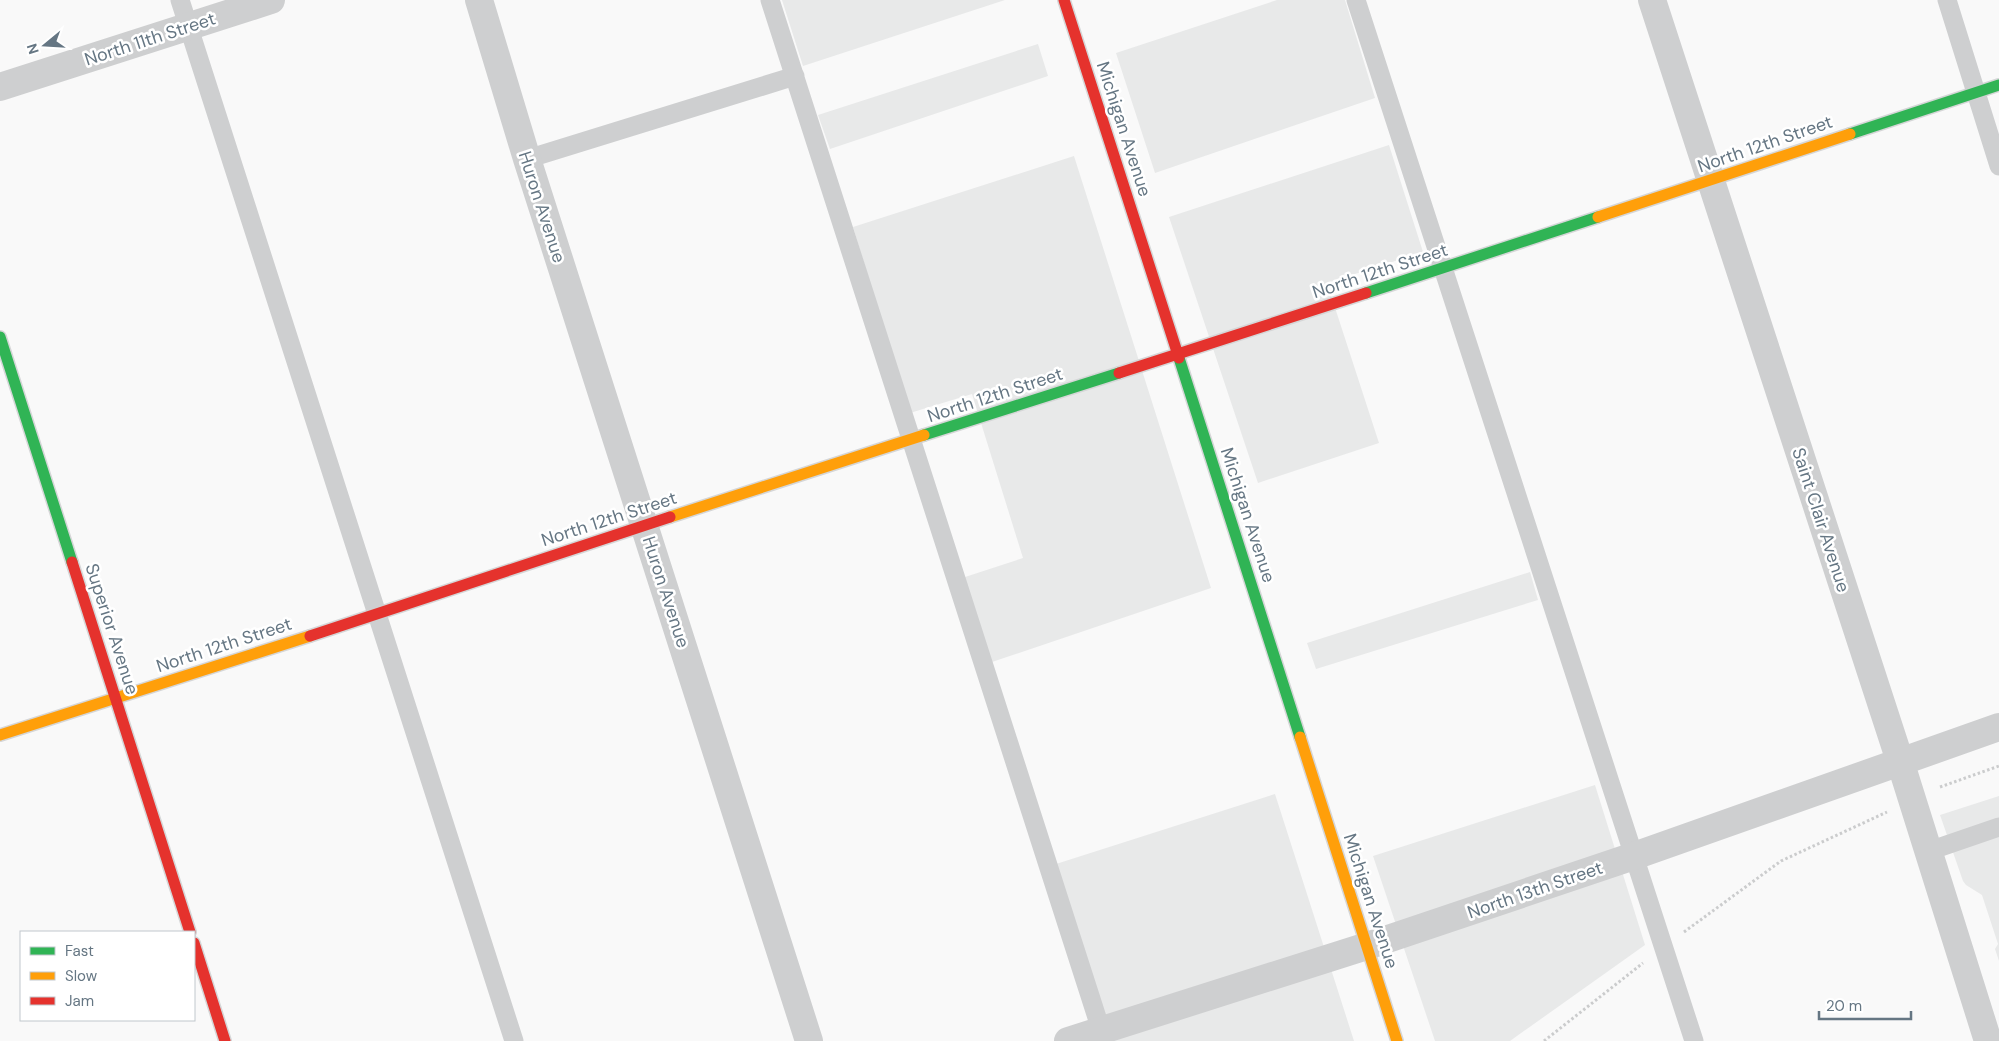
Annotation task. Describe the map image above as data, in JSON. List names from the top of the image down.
{
  "streets": {
    "street": [
      "North 11th Street",
      "Michigan Avenue",
      "North 12th Street",
      "Huron Avenue",
      "Saint Clair Avenue",
      "Superior Avenue",
      "North 13th Street"
    ]
  },
  "crossings": [
    ["Michigan Avenue", "North 12th Street"],
    ["Michigan Avenue", "North 13th Street"],
    ["North 12th Street", "Huron Avenue"],
    ["North 12th Street", "Saint Clair Avenue"],
    ["North 12th Street", "Superior Avenue"],
    ["Saint Clair Avenue", "North 13th Street"]
  ],
  "legend": ["Fast", "Slow", "Jam"],
  "scale_bar": "20 m",
  "north": "left"
}
